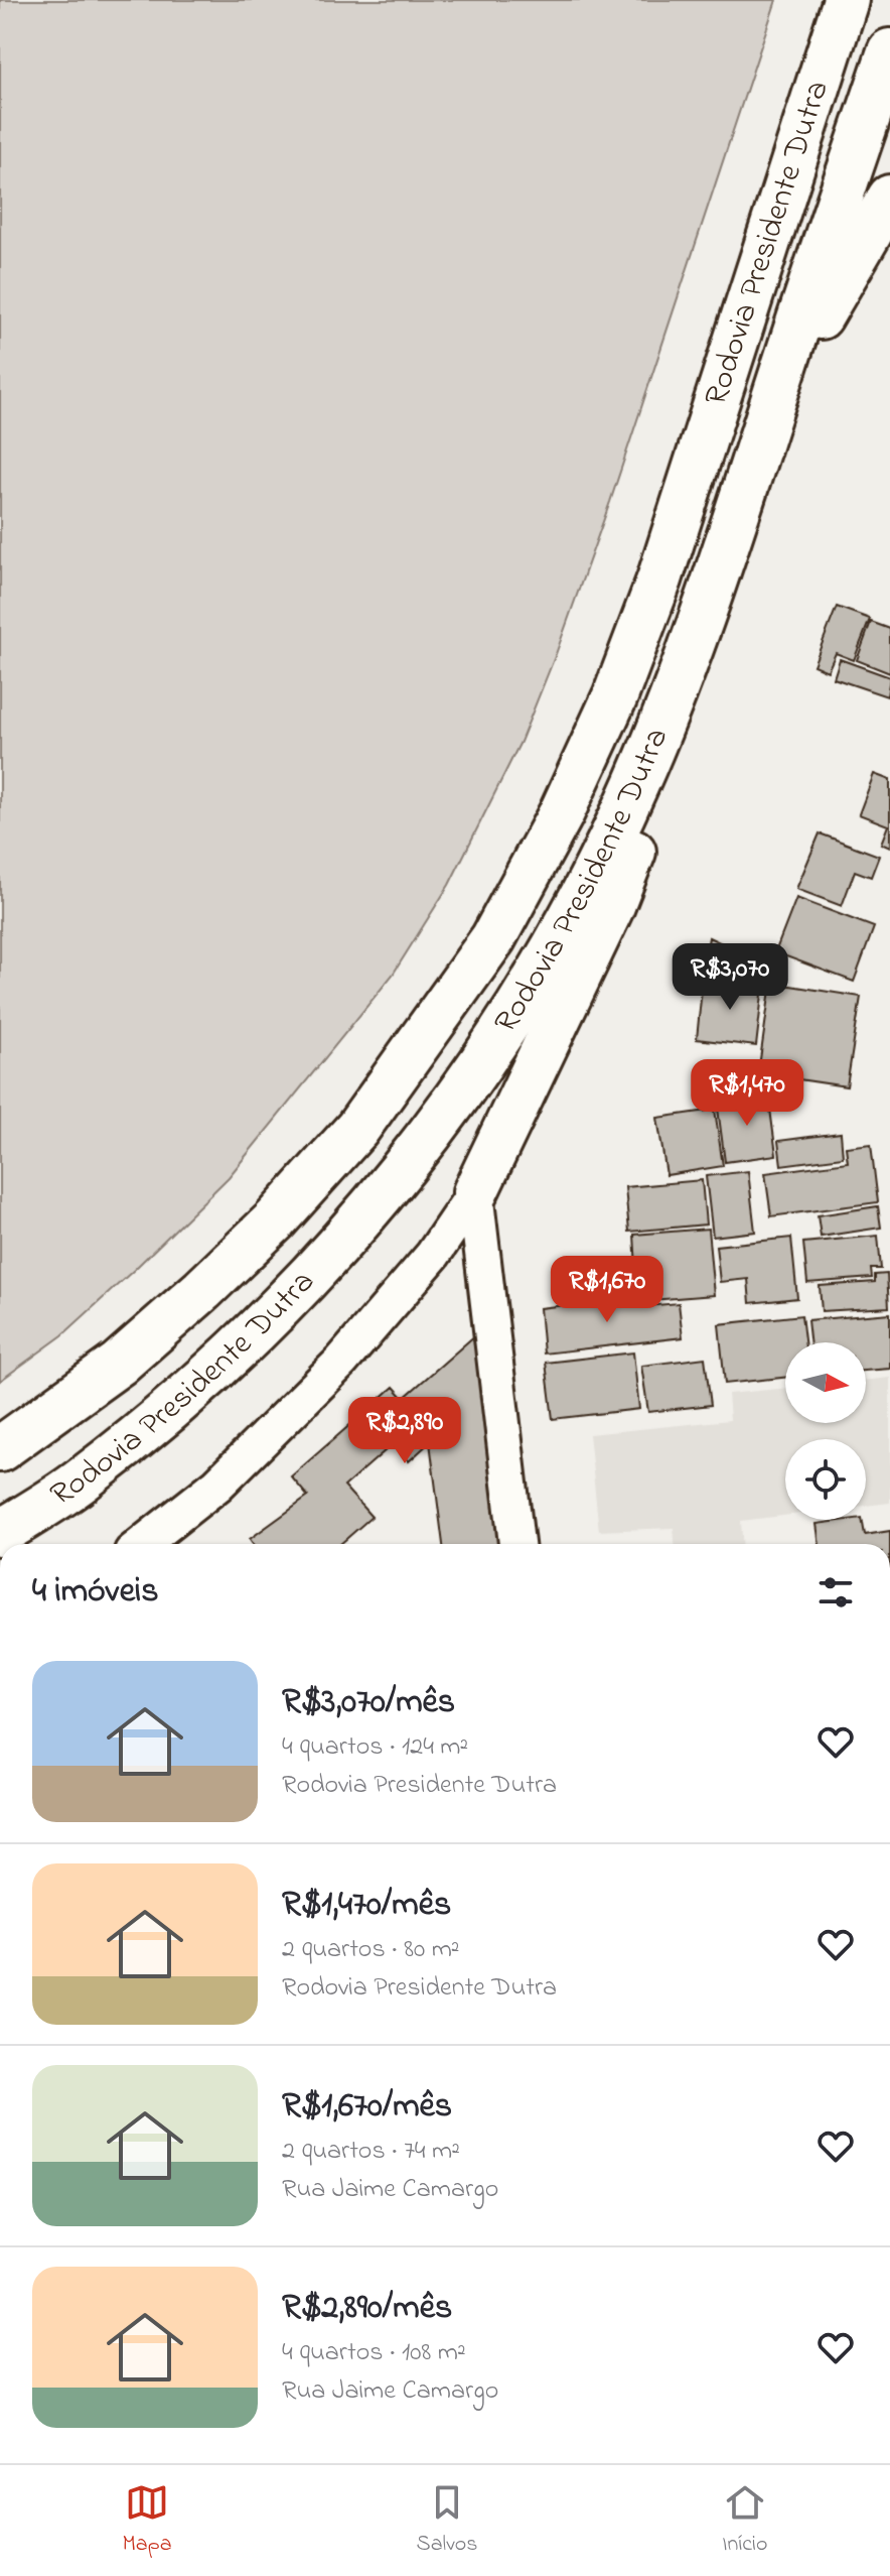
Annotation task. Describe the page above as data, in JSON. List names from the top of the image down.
{
  "streets": {
    "main road": ["Rodovia Presidente Dutra"]
  },
  "north": "right",
  "page": {
    "price": [
      "R$3,070",
      "R$1,470",
      "R$1,670",
      "R$2,890"
    ],
    "heading": "4 imóveis",
    "list": [
      {
        "name": "R$3,070/mês",
        "note": "4 quartos · 124 m² · Rodovia Presidente Dutra"
      },
      {
        "name": "R$1,470/mês",
        "note": "2 quartos · 80 m² · Rodovia Presidente Dutra"
      },
      {
        "name": "R$1,670/mês",
        "note": "2 quartos · 74 m² · Rua Jaime Camargo"
      },
      {
        "name": "R$2,890/mês",
        "note": "4 quartos · 108 m² · Rua Jaime Camargo"
      }
    ],
    "tabs": ["Mapa", "Salvos", "Início"]
  }
}
